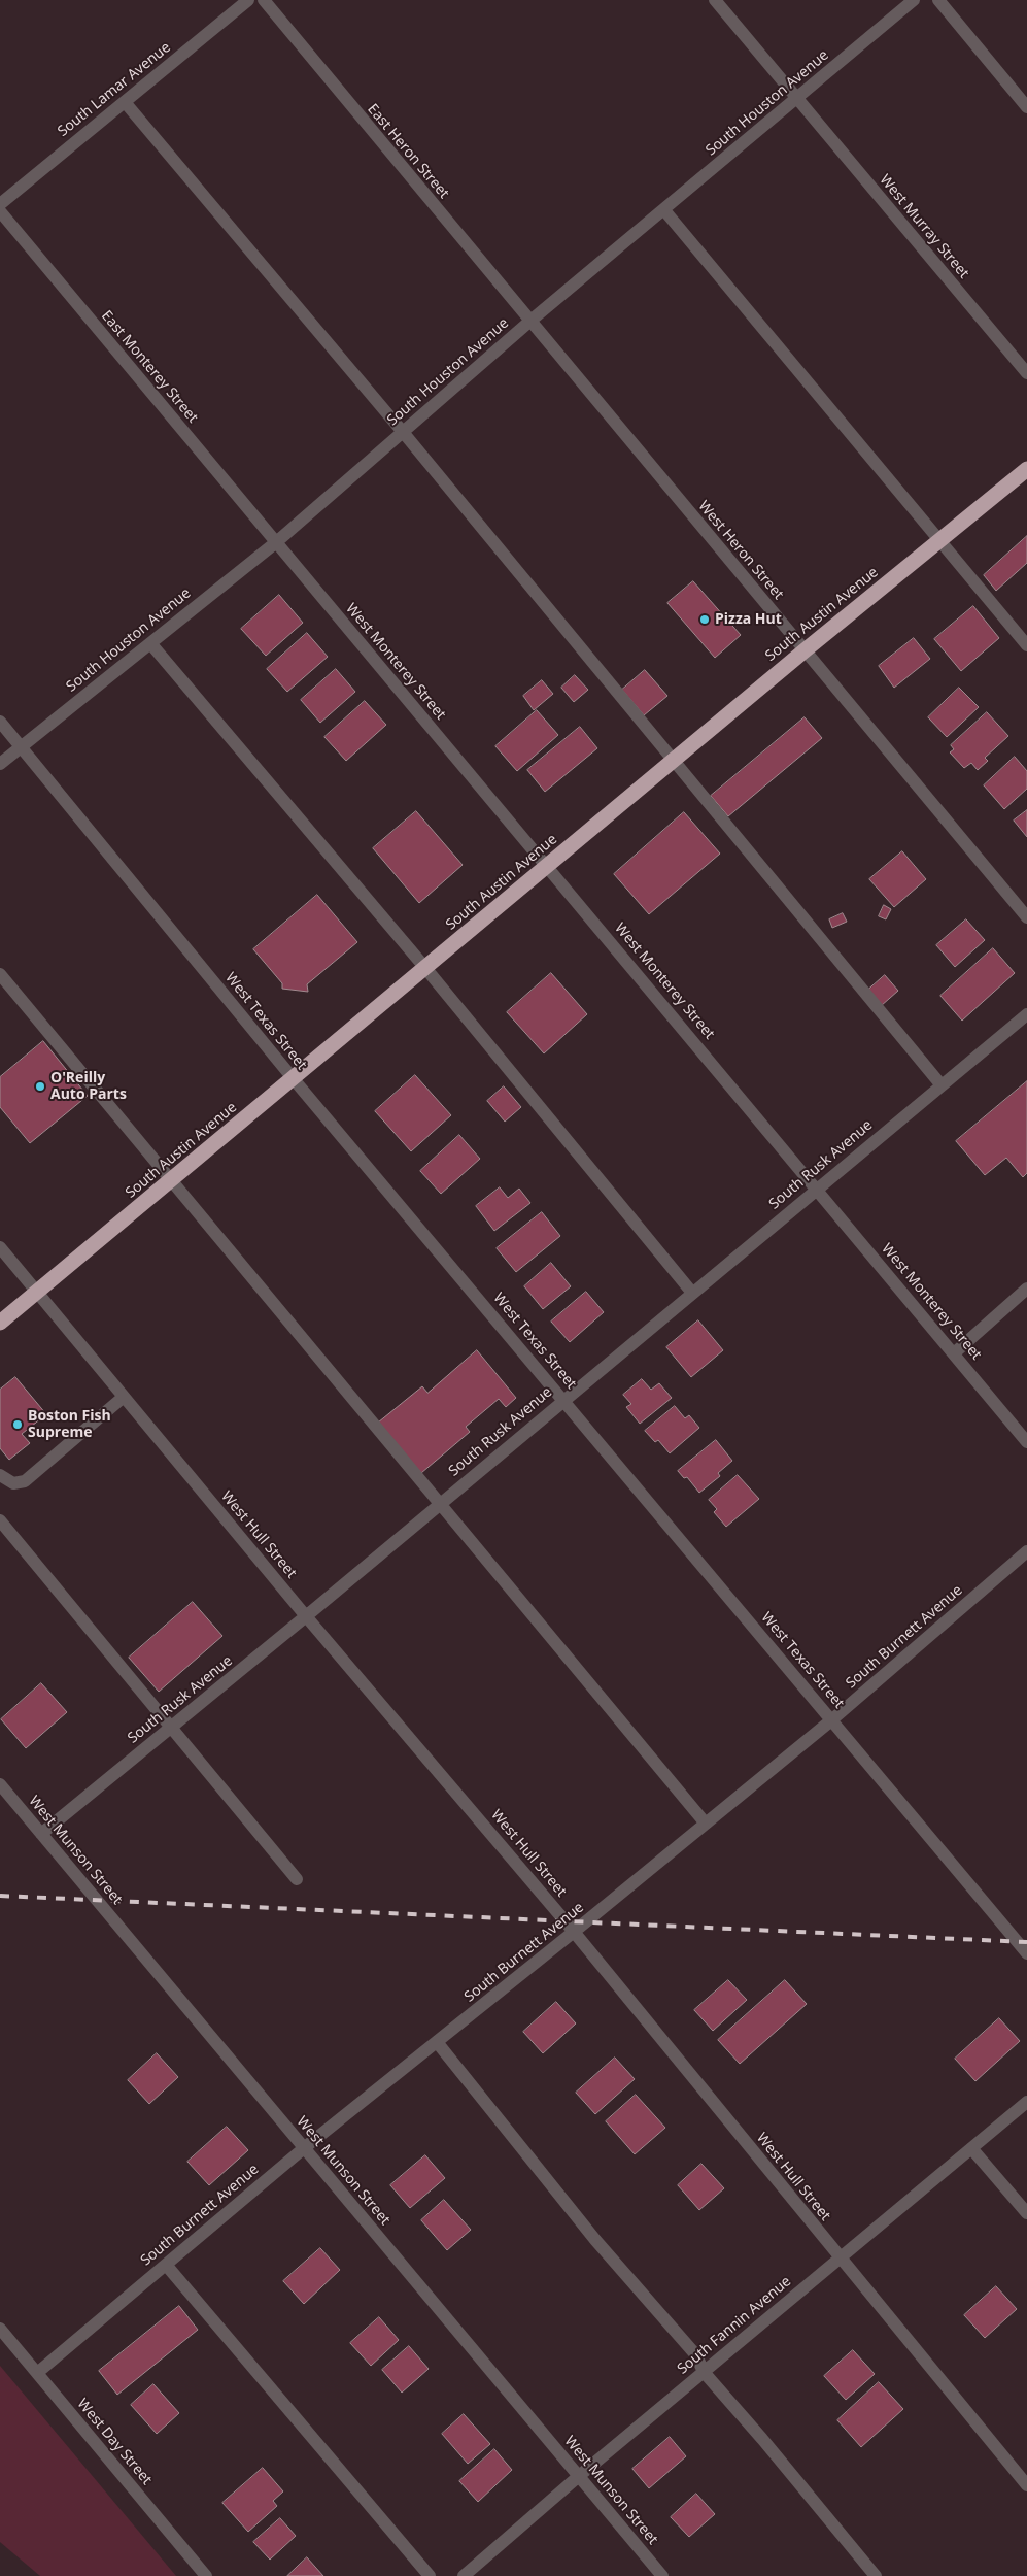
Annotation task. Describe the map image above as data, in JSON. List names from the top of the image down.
{
  "streets": {
    "highway": ["South Austin Avenue"],
    "street": [
      "South Lamar Avenue",
      "South Houston Avenue",
      "East Heron Street",
      "West Murray Street",
      "East Monterey Street",
      "West Heron Street",
      "West Monterey Street",
      "West Texas Street",
      "South Rusk Avenue",
      "West Hull Street",
      "South Burnett Avenue",
      "West Munson Street",
      "South Fannin Avenue",
      "West Day Street"
    ]
  },
  "crossings": [
    ["South Houston Avenue", "East Heron Street"],
    ["South Houston Avenue", "West Murray Street"],
    ["South Houston Avenue", "East Monterey Street"],
    ["South Houston Avenue", "West Heron Street"],
    ["South Houston Avenue", "West Monterey Street"],
    ["South Houston Avenue", "West Texas Street"],
    ["East Heron Street", "West Heron Street"],
    ["East Monterey Street", "West Monterey Street"],
    ["West Heron Street", "South Austin Avenue"],
    ["South Austin Avenue", "West Monterey Street"],
    ["South Austin Avenue", "West Texas Street"],
    ["South Austin Avenue", "West Hull Street"],
    ["West Monterey Street", "South Rusk Avenue"],
    ["West Texas Street", "South Rusk Avenue"],
    ["West Texas Street", "South Burnett Avenue"],
    ["South Rusk Avenue", "West Hull Street"],
    ["South Rusk Avenue", "West Munson Street"],
    ["West Hull Street", "South Burnett Avenue"],
    ["West Hull Street", "South Fannin Avenue"],
    ["South Burnett Avenue", "West Munson Street"],
    ["South Burnett Avenue", "West Day Street"],
    ["West Munson Street", "South Fannin Avenue"]
  ],
  "places": ["Pizza Hut", "O'Reilly Auto Parts", "Boston Fish Supreme"]
}
